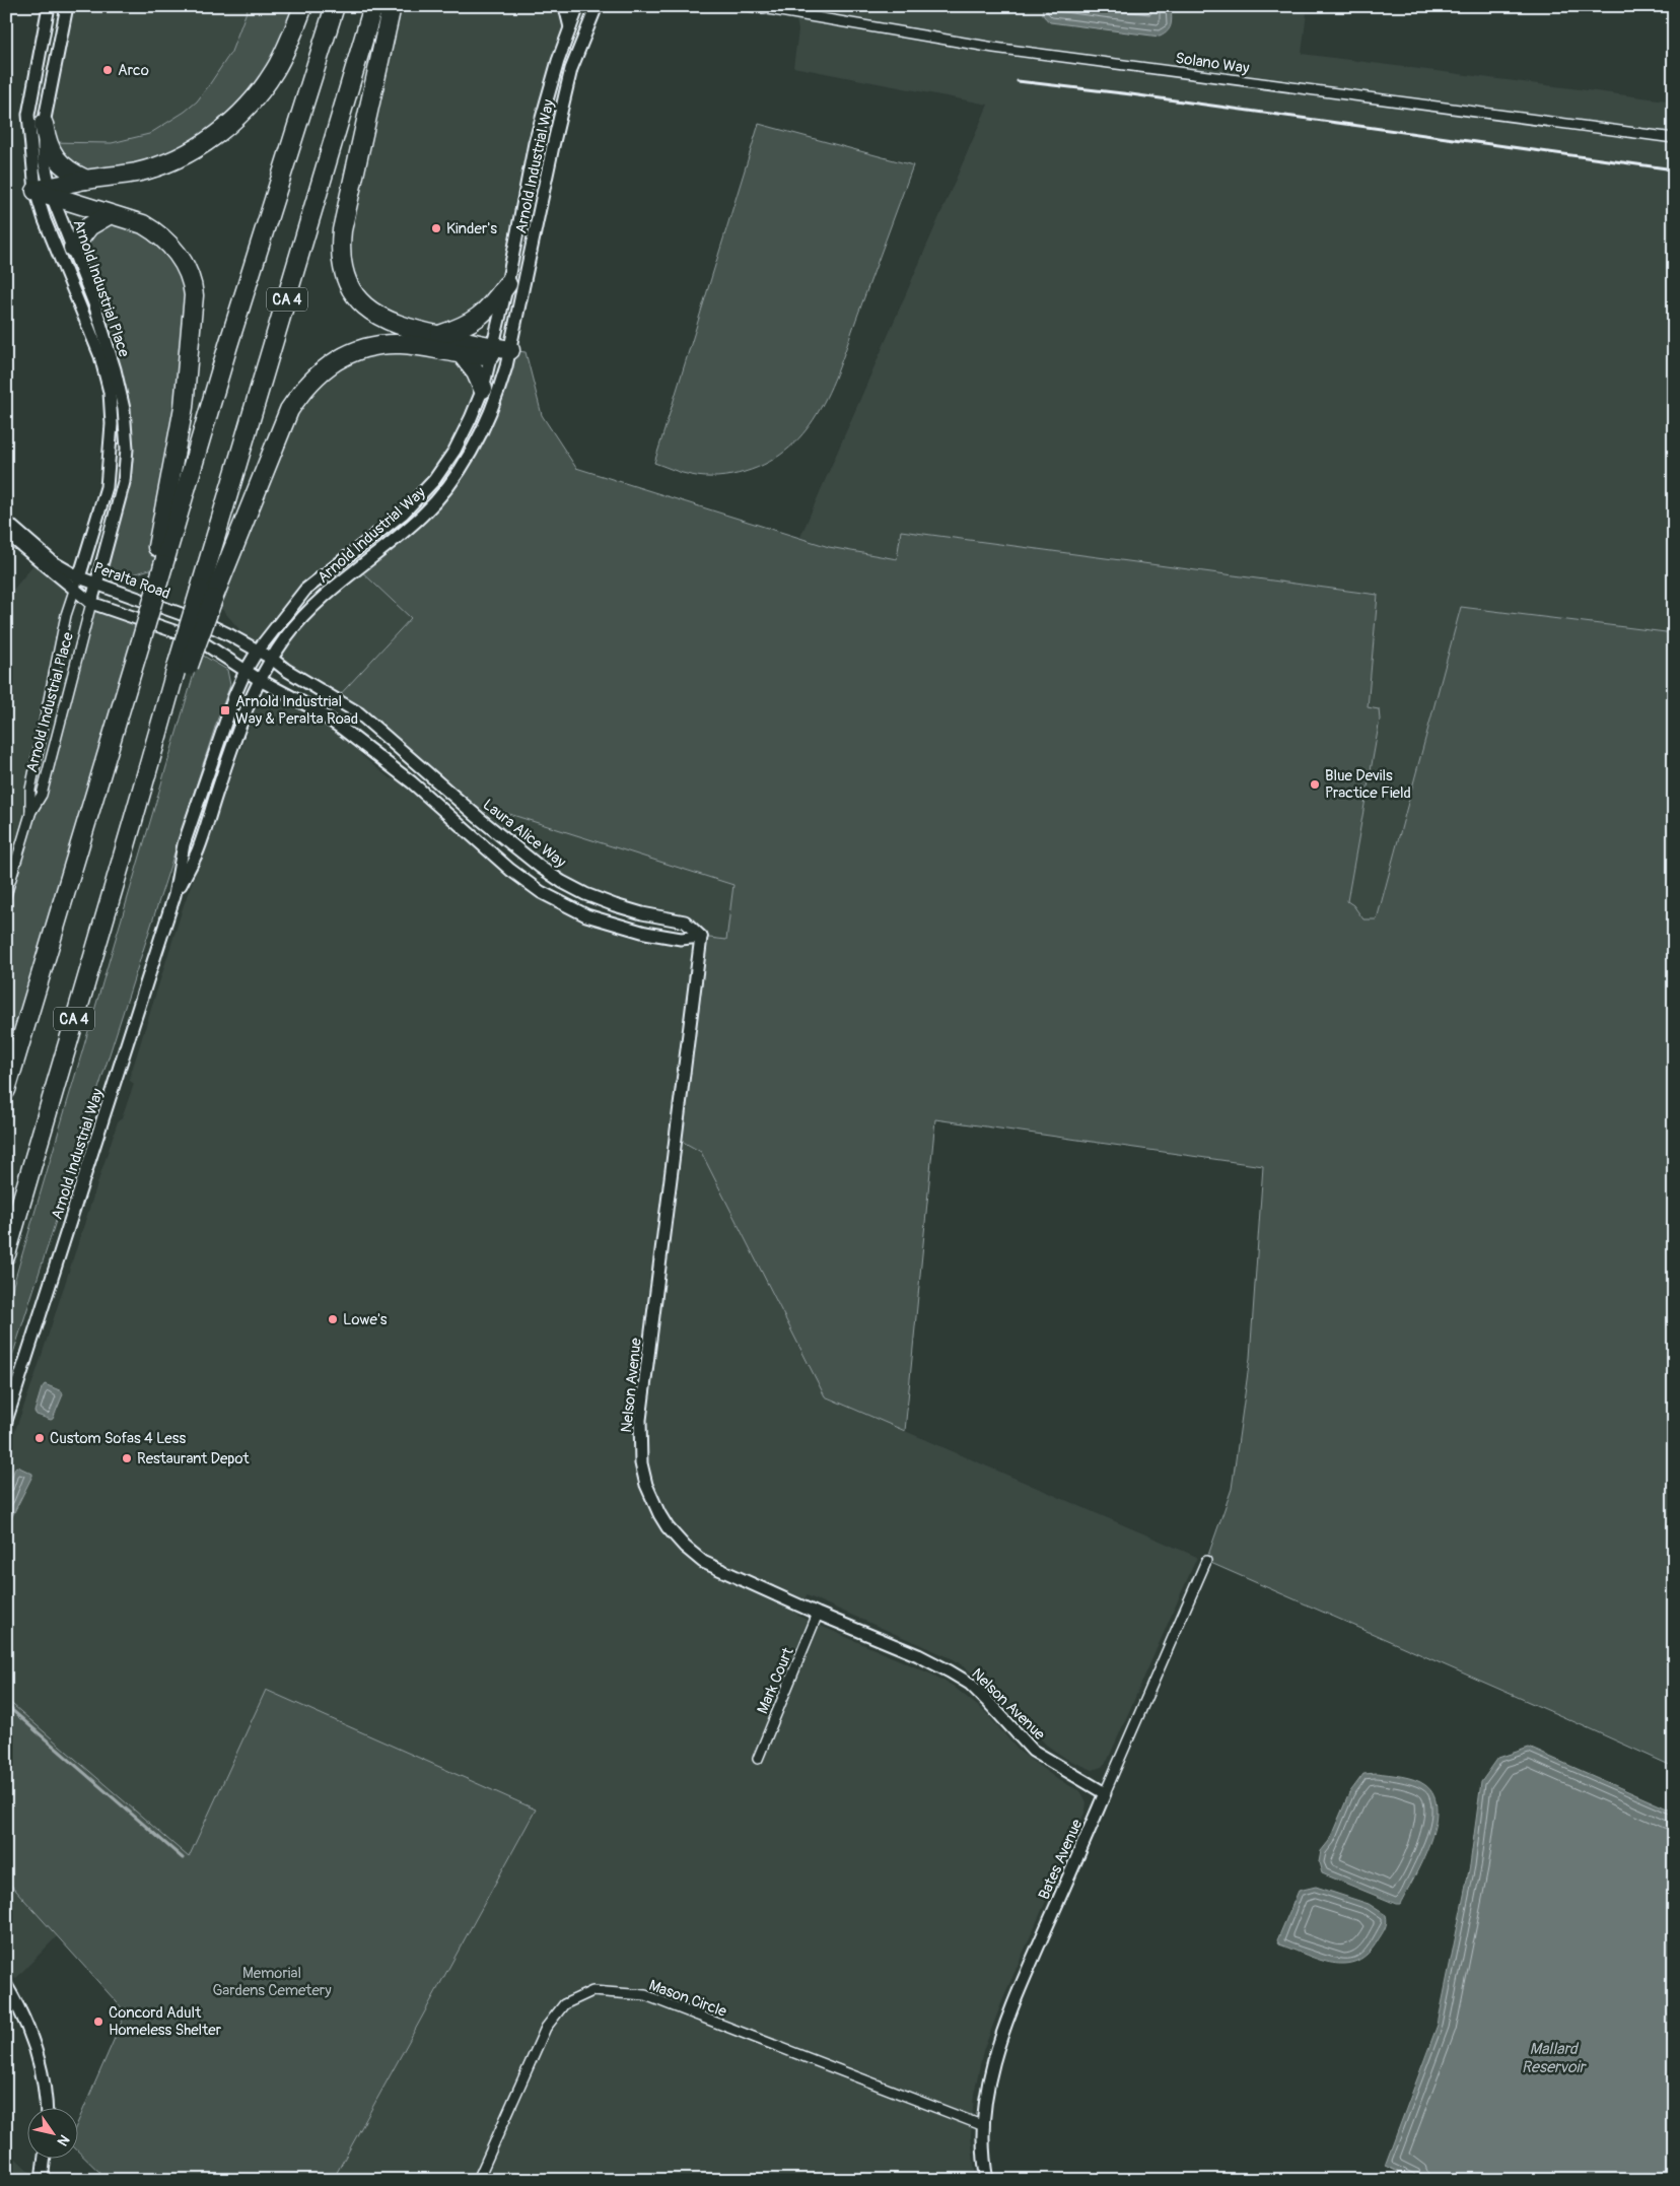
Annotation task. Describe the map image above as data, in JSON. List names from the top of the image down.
{
  "streets": {
    "highway": ["CA 4"],
    "street": [
      "Solano Way",
      "Arnold Industrial Way",
      "Arnold Industrial Place",
      "Peralta Road",
      "Laura Alice Way",
      "Nelson Avenue",
      "Mark Court",
      "Bates Avenue",
      "Mason Circle"
    ]
  },
  "crossings": [
    ["Arnold Industrial Way", "Peralta Road"],
    ["Arnold Industrial Way", "Laura Alice Way"],
    ["Arnold Industrial Place", "Peralta Road"],
    ["Peralta Road", "Laura Alice Way"],
    ["Laura Alice Way", "Nelson Avenue"],
    ["Nelson Avenue", "Mark Court"],
    ["Nelson Avenue", "Bates Avenue"],
    ["Bates Avenue", "Mason Circle"]
  ],
  "water": ["Mallard Reservoir"],
  "parks": ["Memorial Gardens Cemetery"],
  "places": {
    "other": [
      "Arco",
      "Kinder's",
      "Blue Devils Practice Field",
      "Lowe's",
      "Custom Sofas 4 Less",
      "Restaurant Depot",
      "Concord Adult Homeless Shelter"
    ],
    "transit": ["Arnold Industrial Way & Peralta Road"]
  },
  "north": "bottom right"
}
